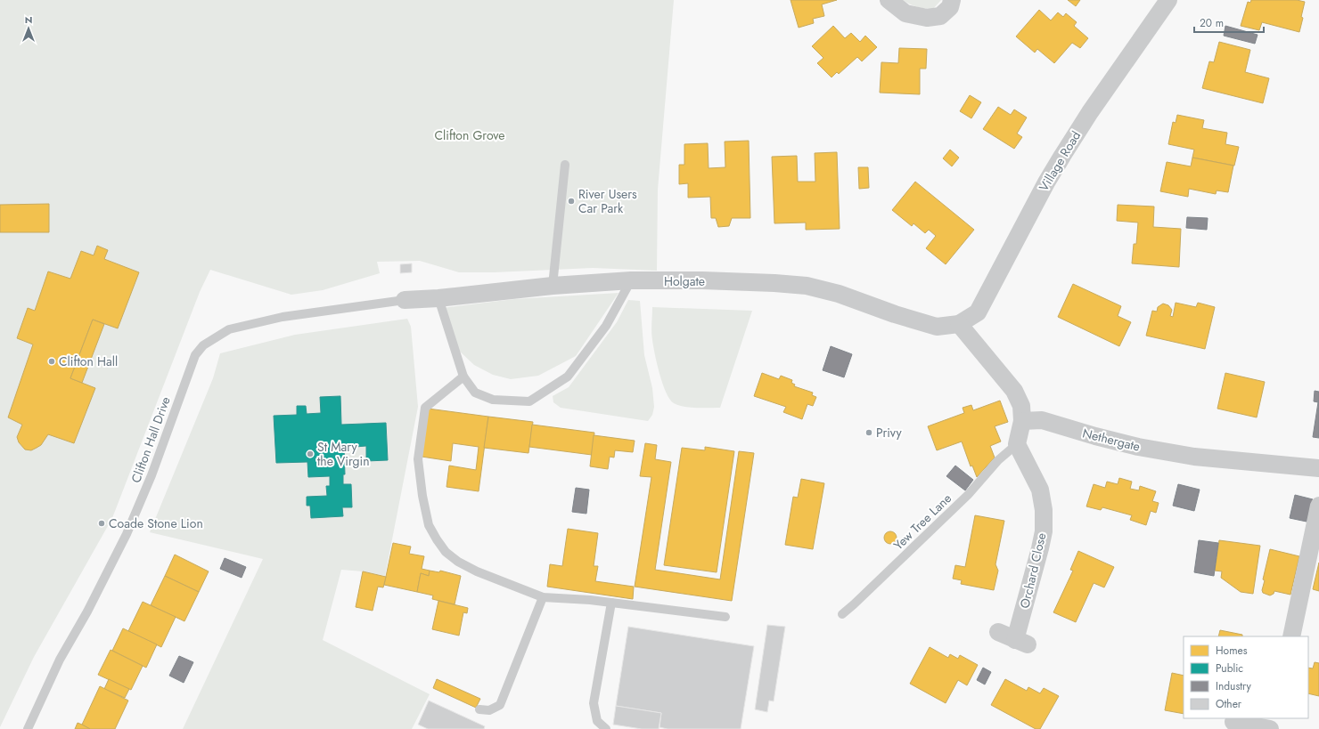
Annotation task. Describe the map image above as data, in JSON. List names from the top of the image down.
{
  "streets": {
    "street": [
      "Village Road",
      "Holgate",
      "Nethergate",
      "Orchard Close"
    ],
    "lane": ["Clifton Hall Drive", "Yew Tree Lane"]
  },
  "crossings": [
    ["Village Road", "Holgate"],
    ["Holgate", "Clifton Hall Drive"],
    ["Yew Tree Lane", "Orchard Close"]
  ],
  "parks": ["Clifton Grove"],
  "places": [
    "River Users Car Park",
    "Clifton Hall",
    "Privy",
    "St Mary the Virgin",
    "Coade Stone Lion"
  ],
  "legend": [
    "Homes",
    "Public",
    "Industry",
    "Other"
  ],
  "scale_bar": "20 m",
  "north": "top"
}
